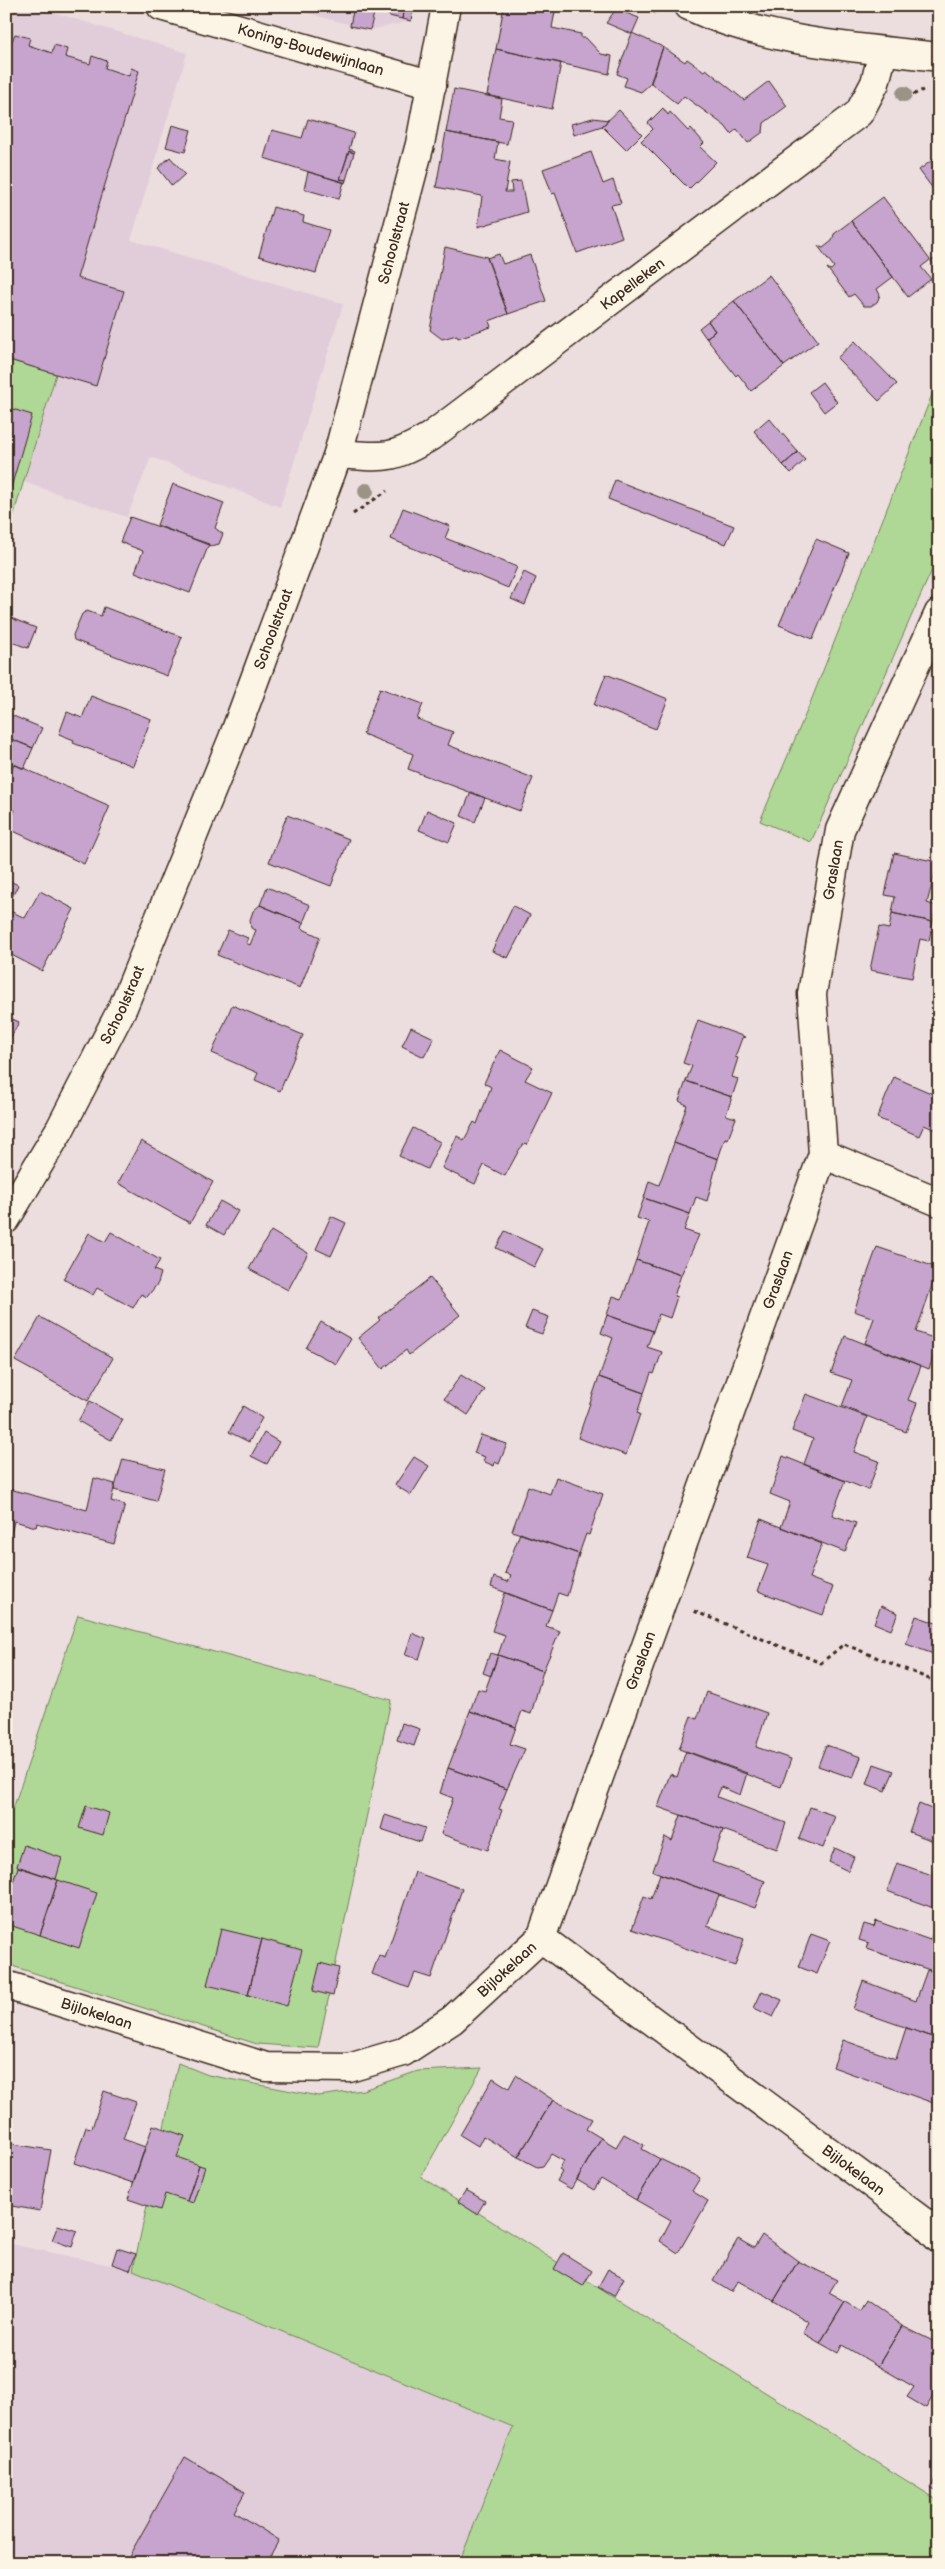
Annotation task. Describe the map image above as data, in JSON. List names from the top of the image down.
{
  "streets": {
    "street": [
      "Koning-Boudewijnlaan",
      "Schoolstraat",
      "Kapelleken",
      "Graslaan",
      "Bijlokelaan"
    ]
  },
  "crossings": [
    ["Koning-Boudewijnlaan", "Schoolstraat"],
    ["Schoolstraat", "Kapelleken"],
    ["Graslaan", "Bijlokelaan"]
  ]
}
